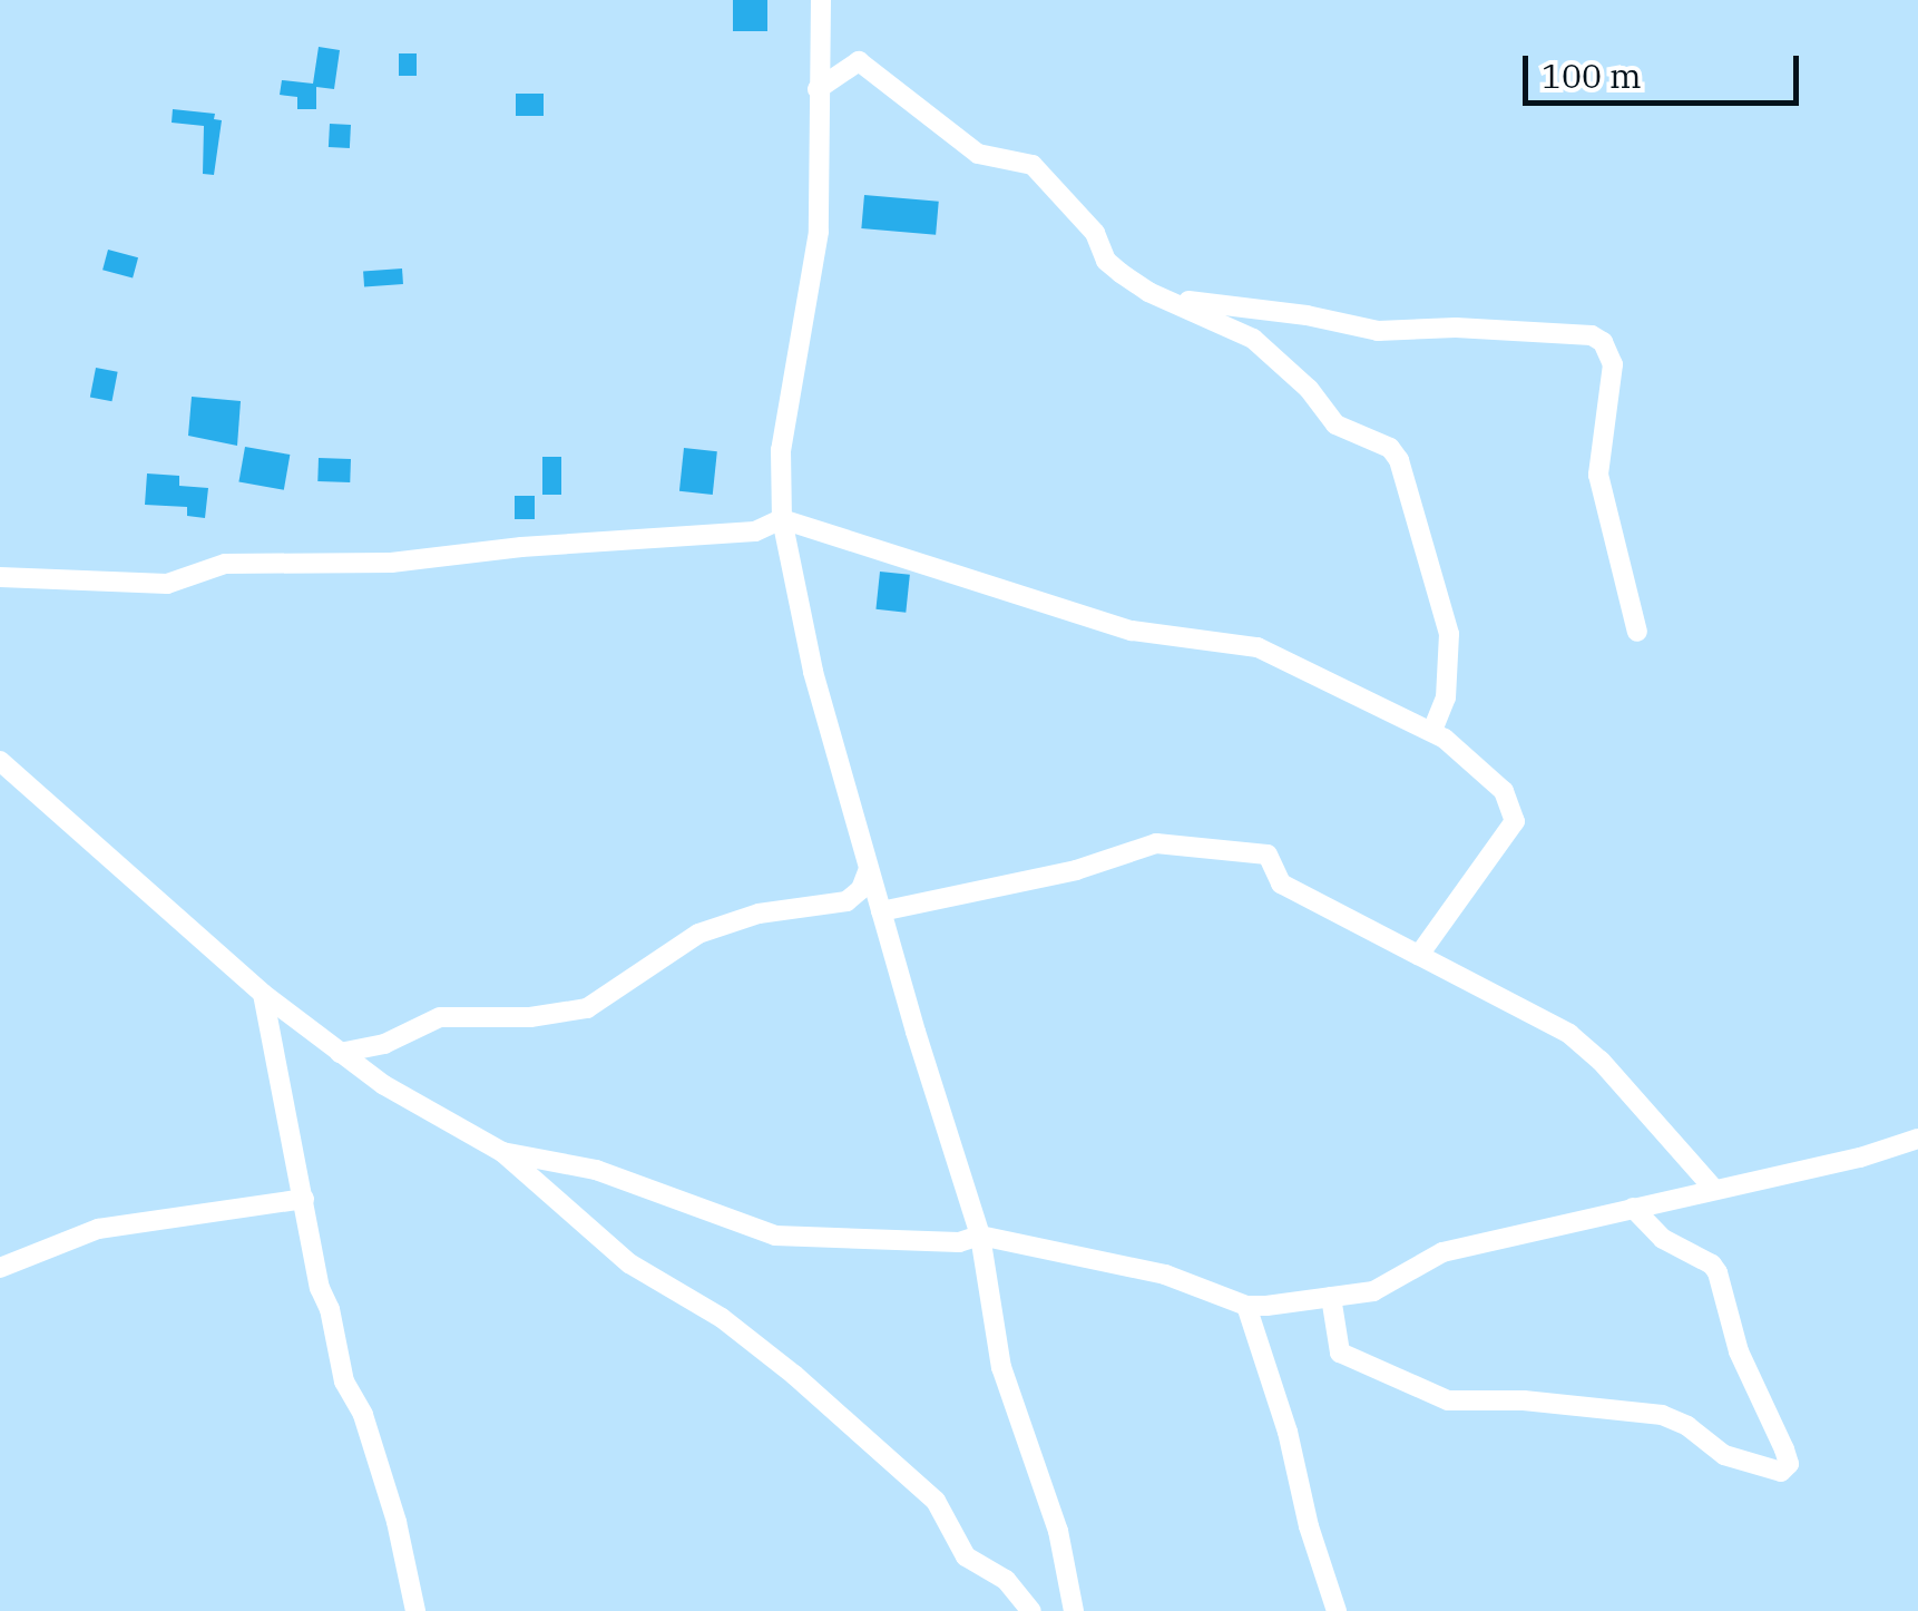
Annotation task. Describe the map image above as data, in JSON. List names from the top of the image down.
{
  "scale_bar": "100 m"
}
